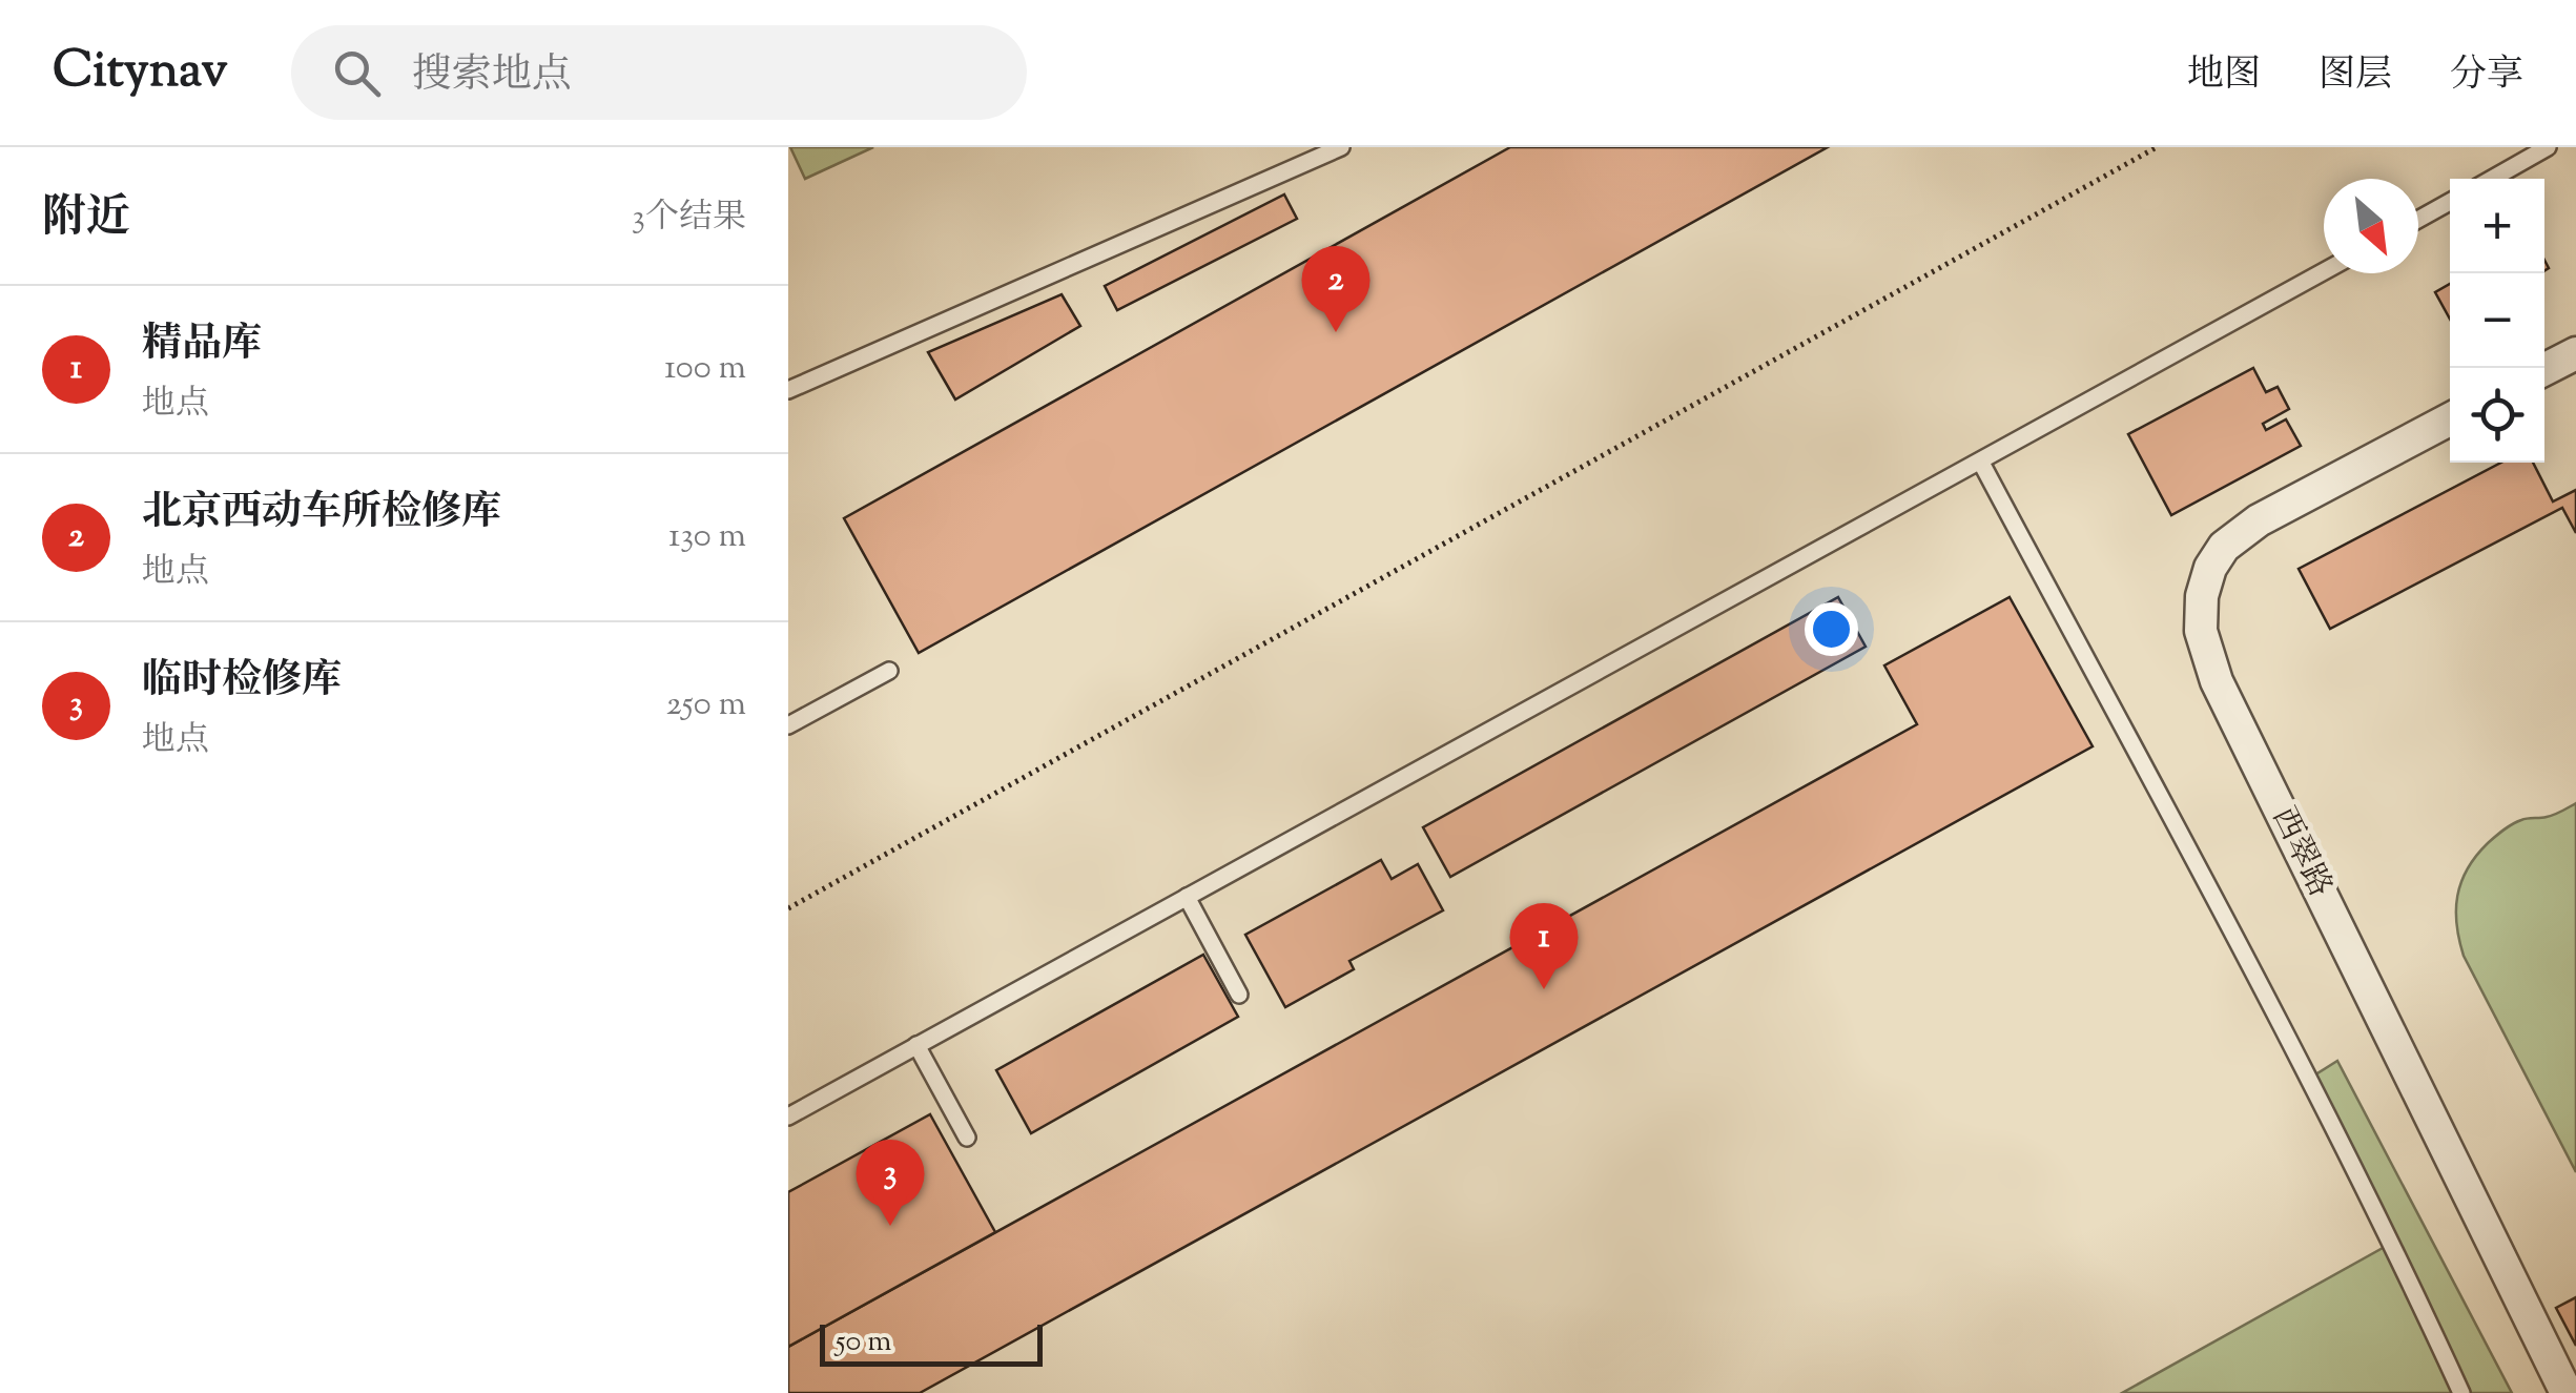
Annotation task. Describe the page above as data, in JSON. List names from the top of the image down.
{
  "streets": {
    "street": ["西翠路"]
  },
  "scale_bar": "50 m",
  "north": "bottom right",
  "page": {
    "header": "Citynav",
    "search": "搜索地点",
    "nav": ["地图", "图层", "分享"],
    "heading": ["附近", "3个结果"],
    "map_buttons": ["+", "−"],
    "pins": ["2", "1", "3"],
    "list": [
      {
        "mark": "1",
        "name": "精品库",
        "note": "地点",
        "value": "100 m"
      },
      {
        "mark": "2",
        "name": "北京西动车所检修库",
        "note": "地点",
        "value": "130 m"
      },
      {
        "mark": "3",
        "name": "临时检修库",
        "note": "地点",
        "value": "250 m"
      }
    ],
    "scale": "50 m"
  }
}
